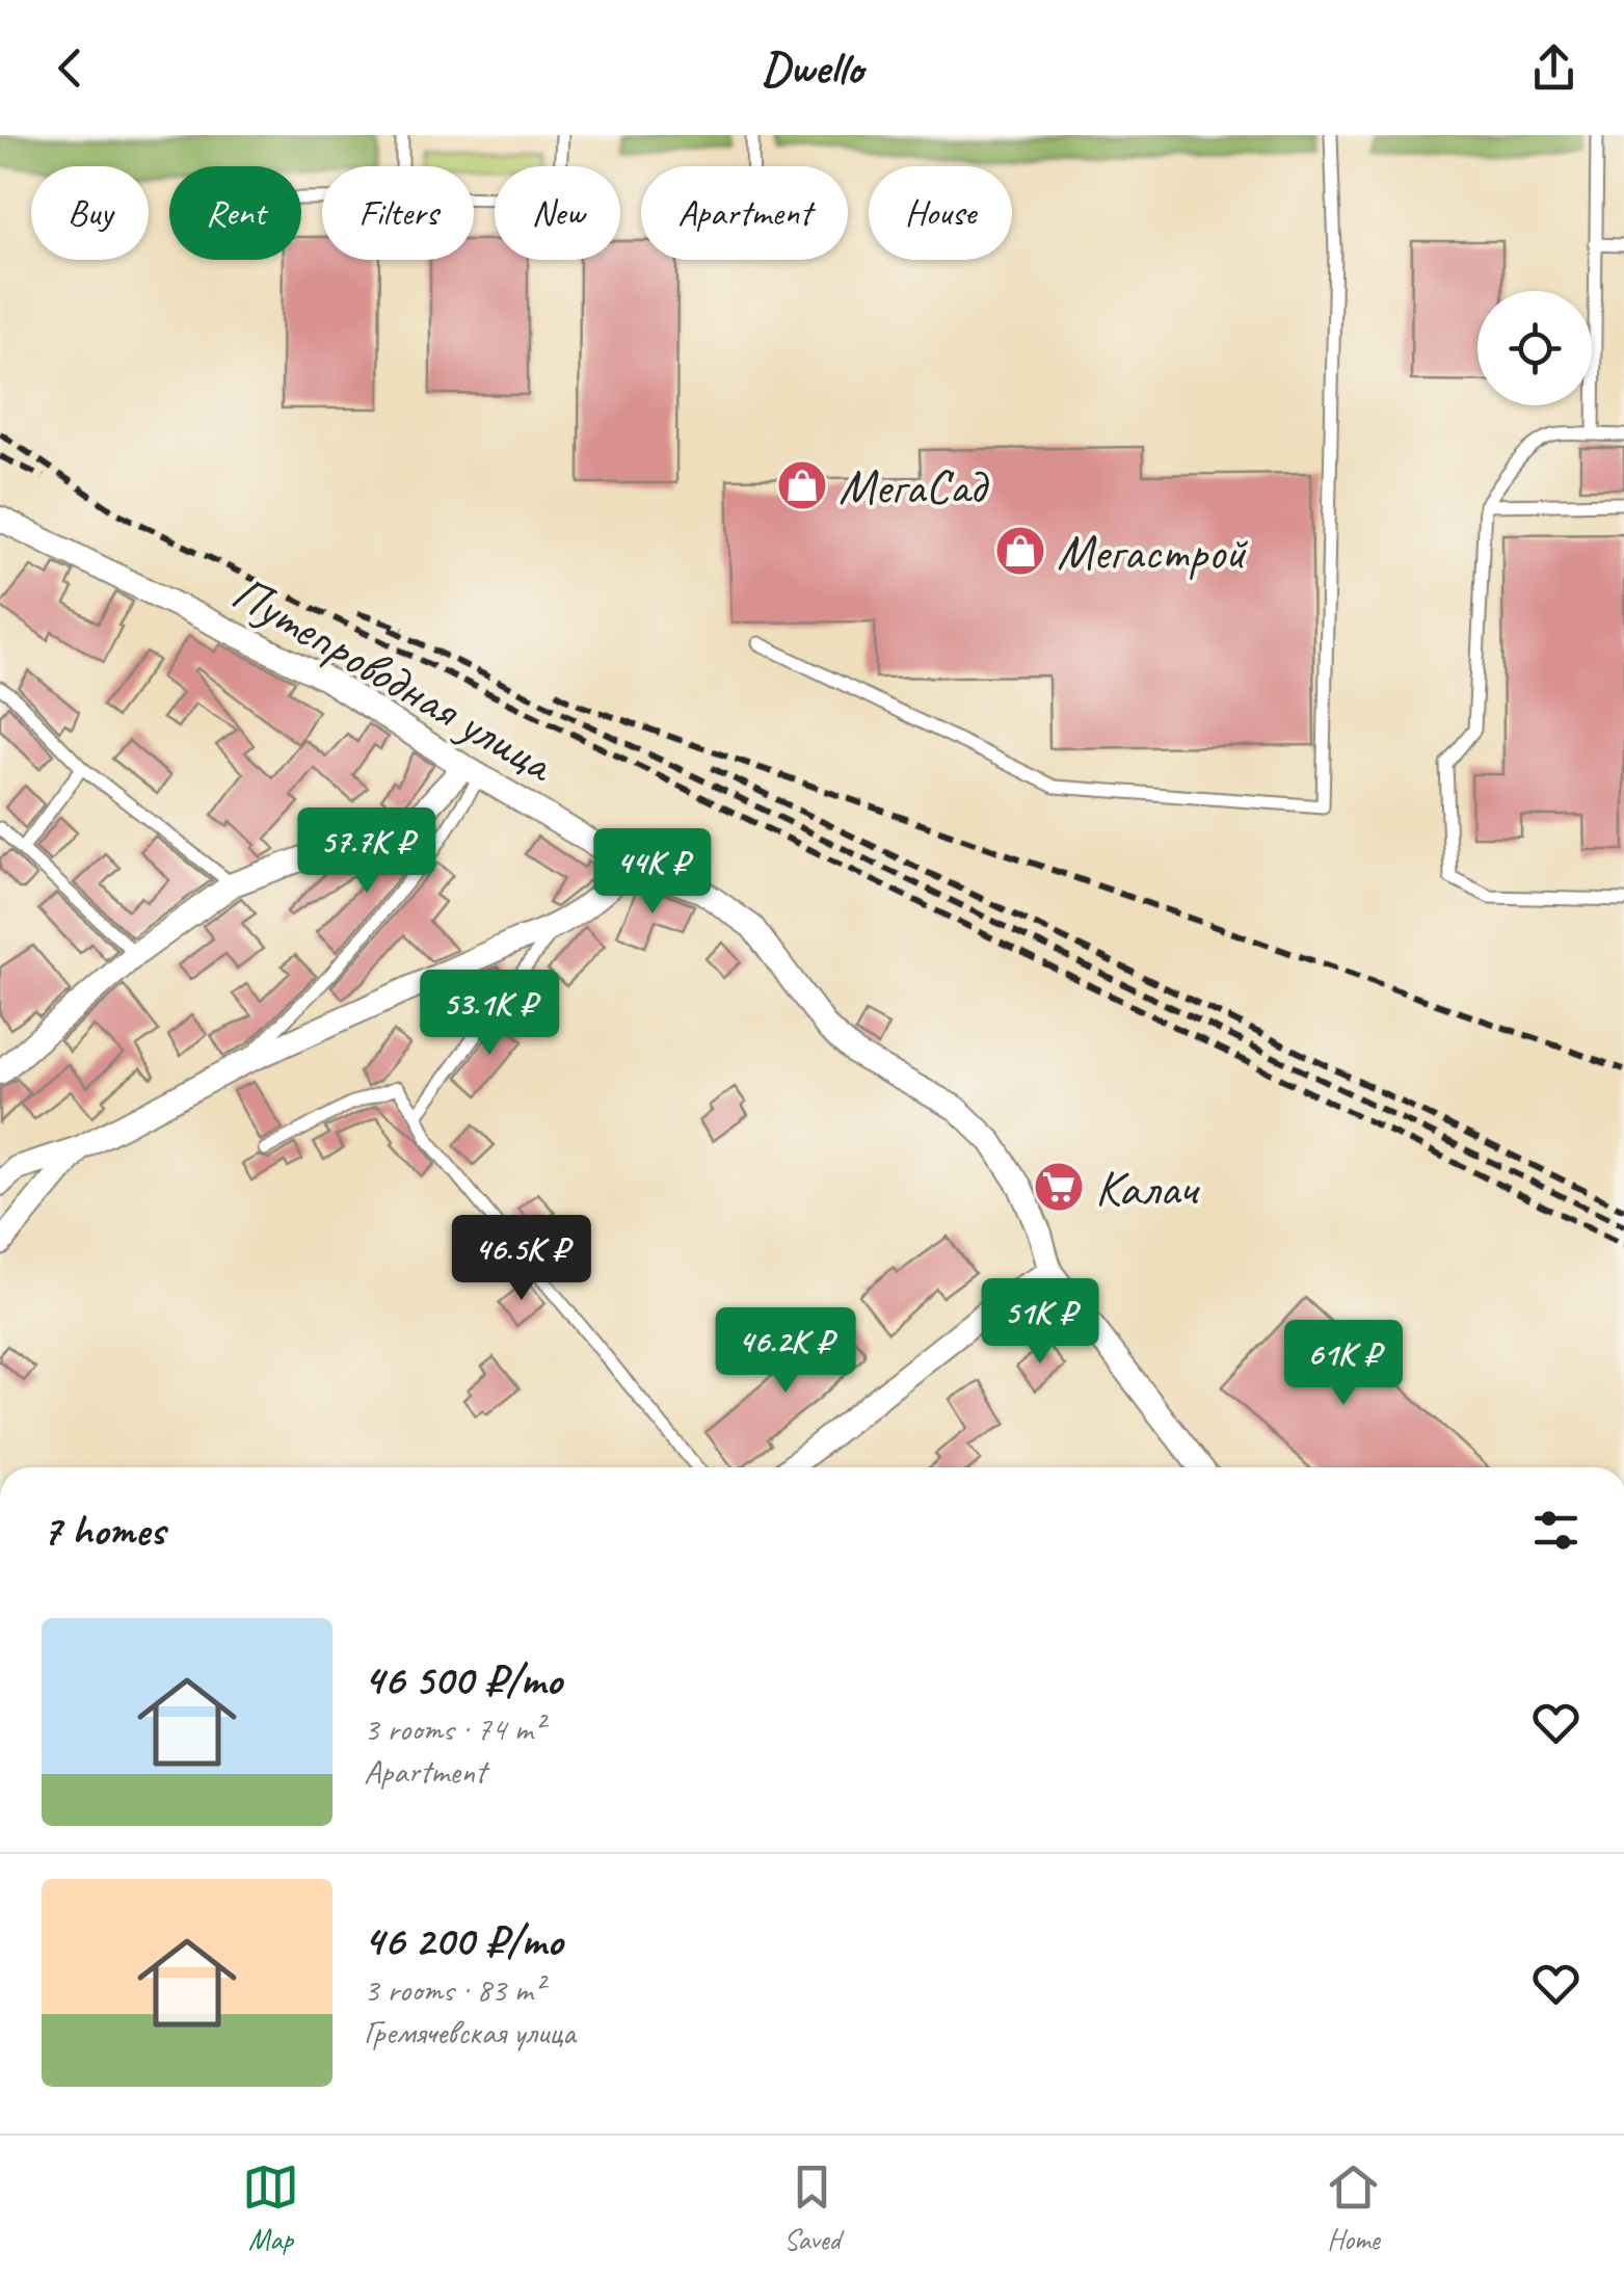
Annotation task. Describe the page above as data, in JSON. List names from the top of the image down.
{
  "streets": {
    "street": ["Путепроводная улица"]
  },
  "places": {
    "shop": ["МегаСад", "Мегастрой"],
    "supermarket": ["Калач"]
  },
  "page": {
    "header": "Dwello",
    "chip": [
      "Buy",
      "Rent",
      "Filters",
      "New",
      "Apartment",
      "House"
    ],
    "price": [
      "57.7K ₽",
      "44K ₽",
      "53.1K ₽",
      "46.5K ₽",
      "51K ₽",
      "46.2K ₽",
      "61K ₽"
    ],
    "heading": "7 homes",
    "list": [
      {
        "name": "46 500 ₽/mo",
        "note": "3 rooms · 74 m² · Apartment"
      },
      {
        "name": "46 200 ₽/mo",
        "note": "3 rooms · 83 m² · Гремячевская улица"
      }
    ],
    "tabs": ["Map", "Saved", "Home"]
  }
}
